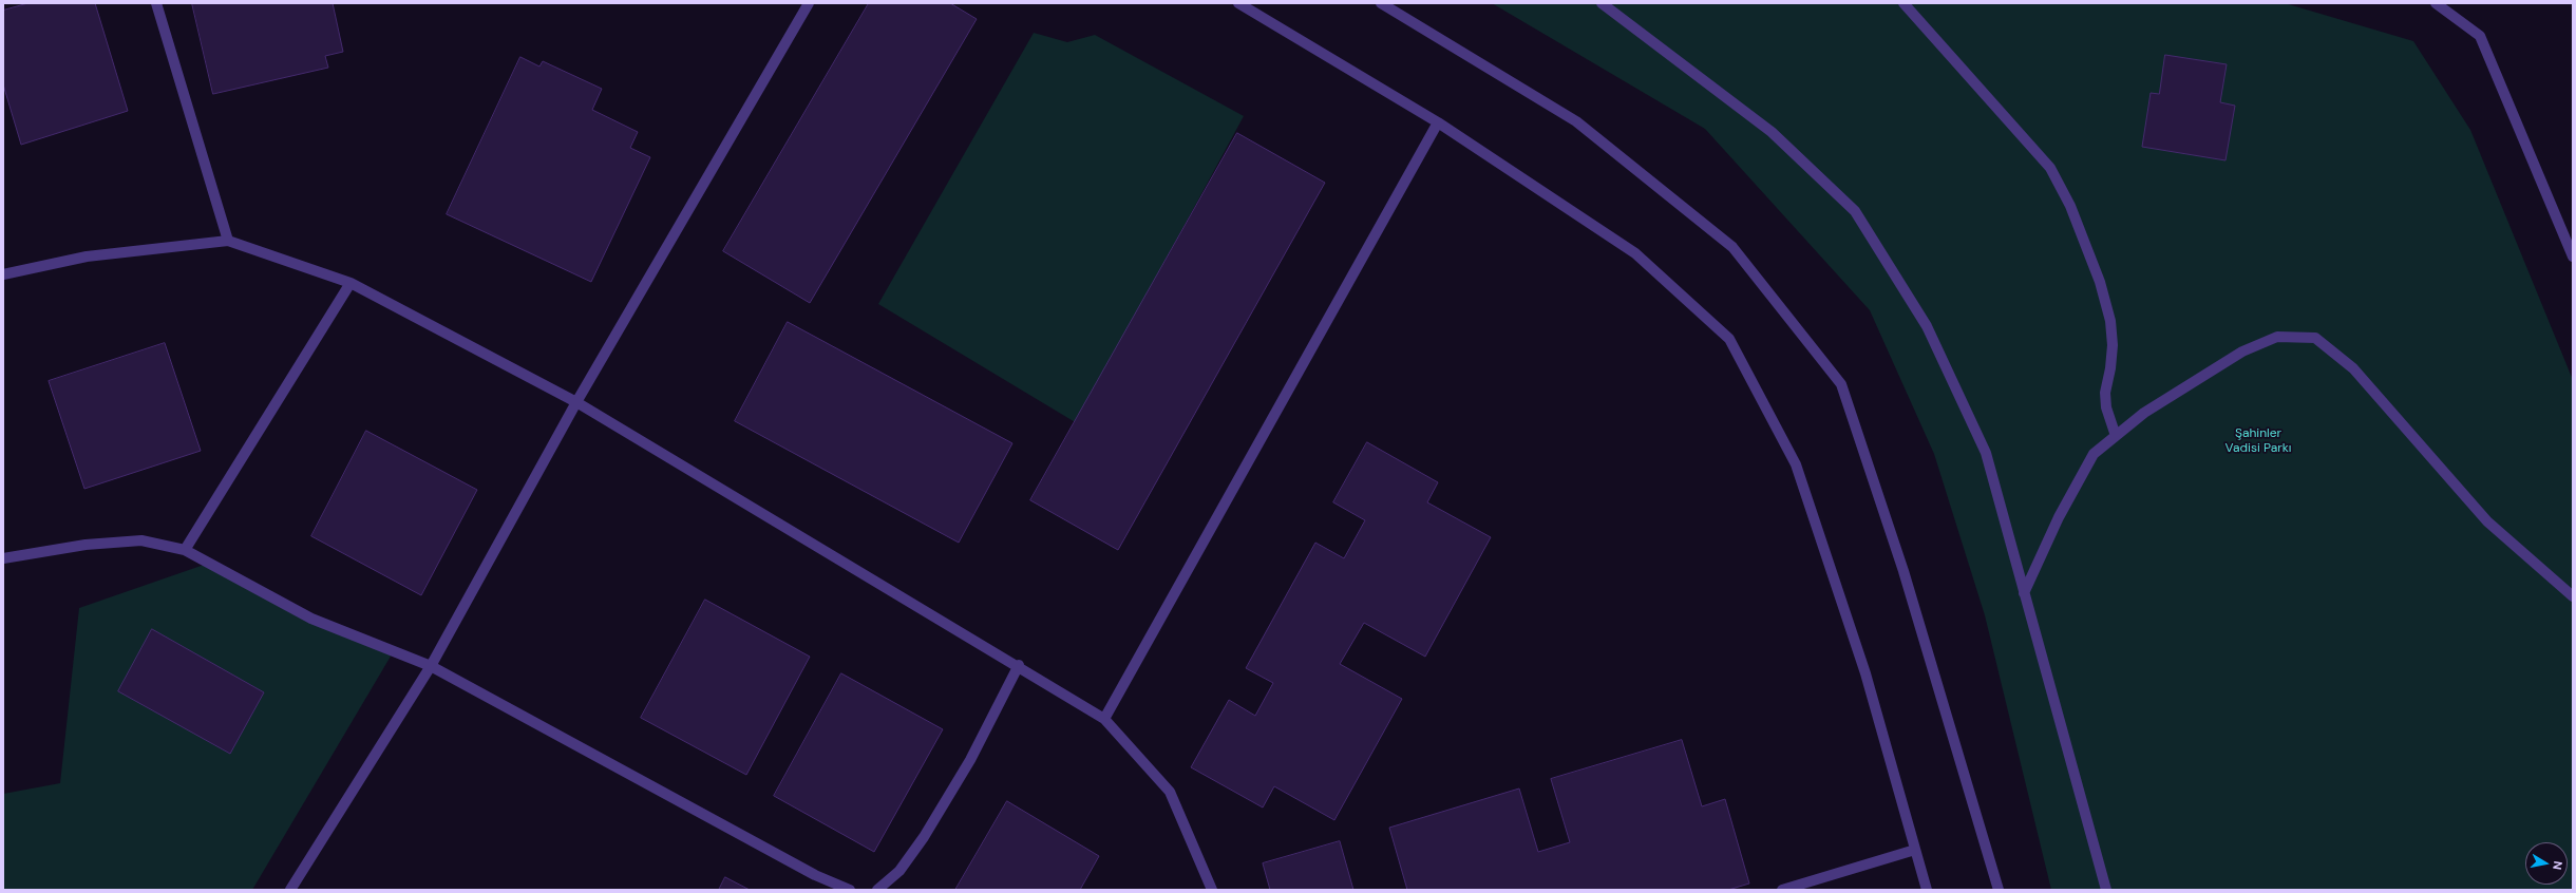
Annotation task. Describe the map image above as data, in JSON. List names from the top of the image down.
{
  "parks": ["Şahinler Vadisi Parkı"],
  "north": "right"
}
